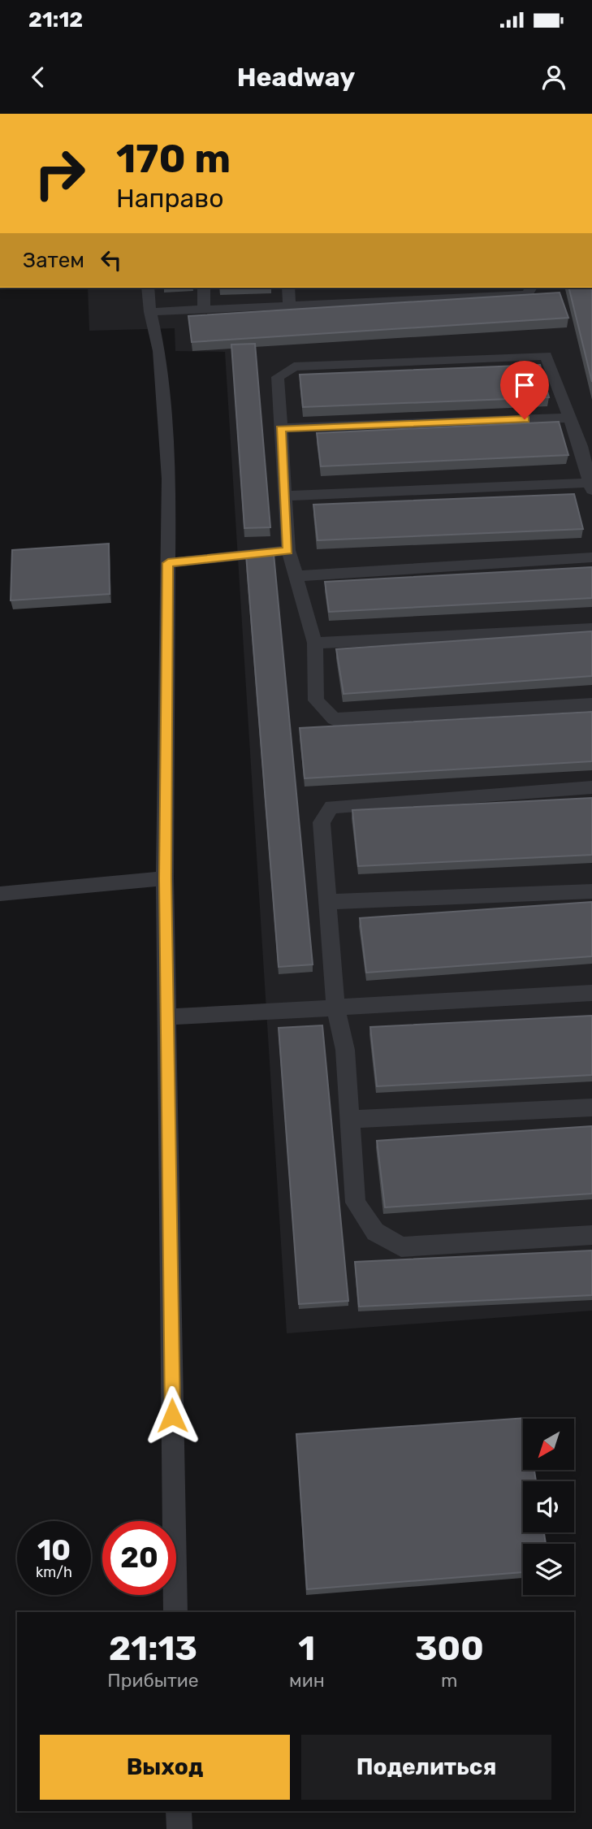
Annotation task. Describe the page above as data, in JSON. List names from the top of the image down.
{
  "north": "bottom left",
  "page": {
    "status": "21:12",
    "header": "Headway",
    "turn": ["170 m", "Направо"],
    "then": "Затем",
    "speed": "10 km/h",
    "limit": "20",
    "eta": [
      "21:13",
      "Прибытие",
      "1",
      "мин",
      "300",
      "m"
    ],
    "buttons": ["Выход", "Поделиться"]
  }
}
